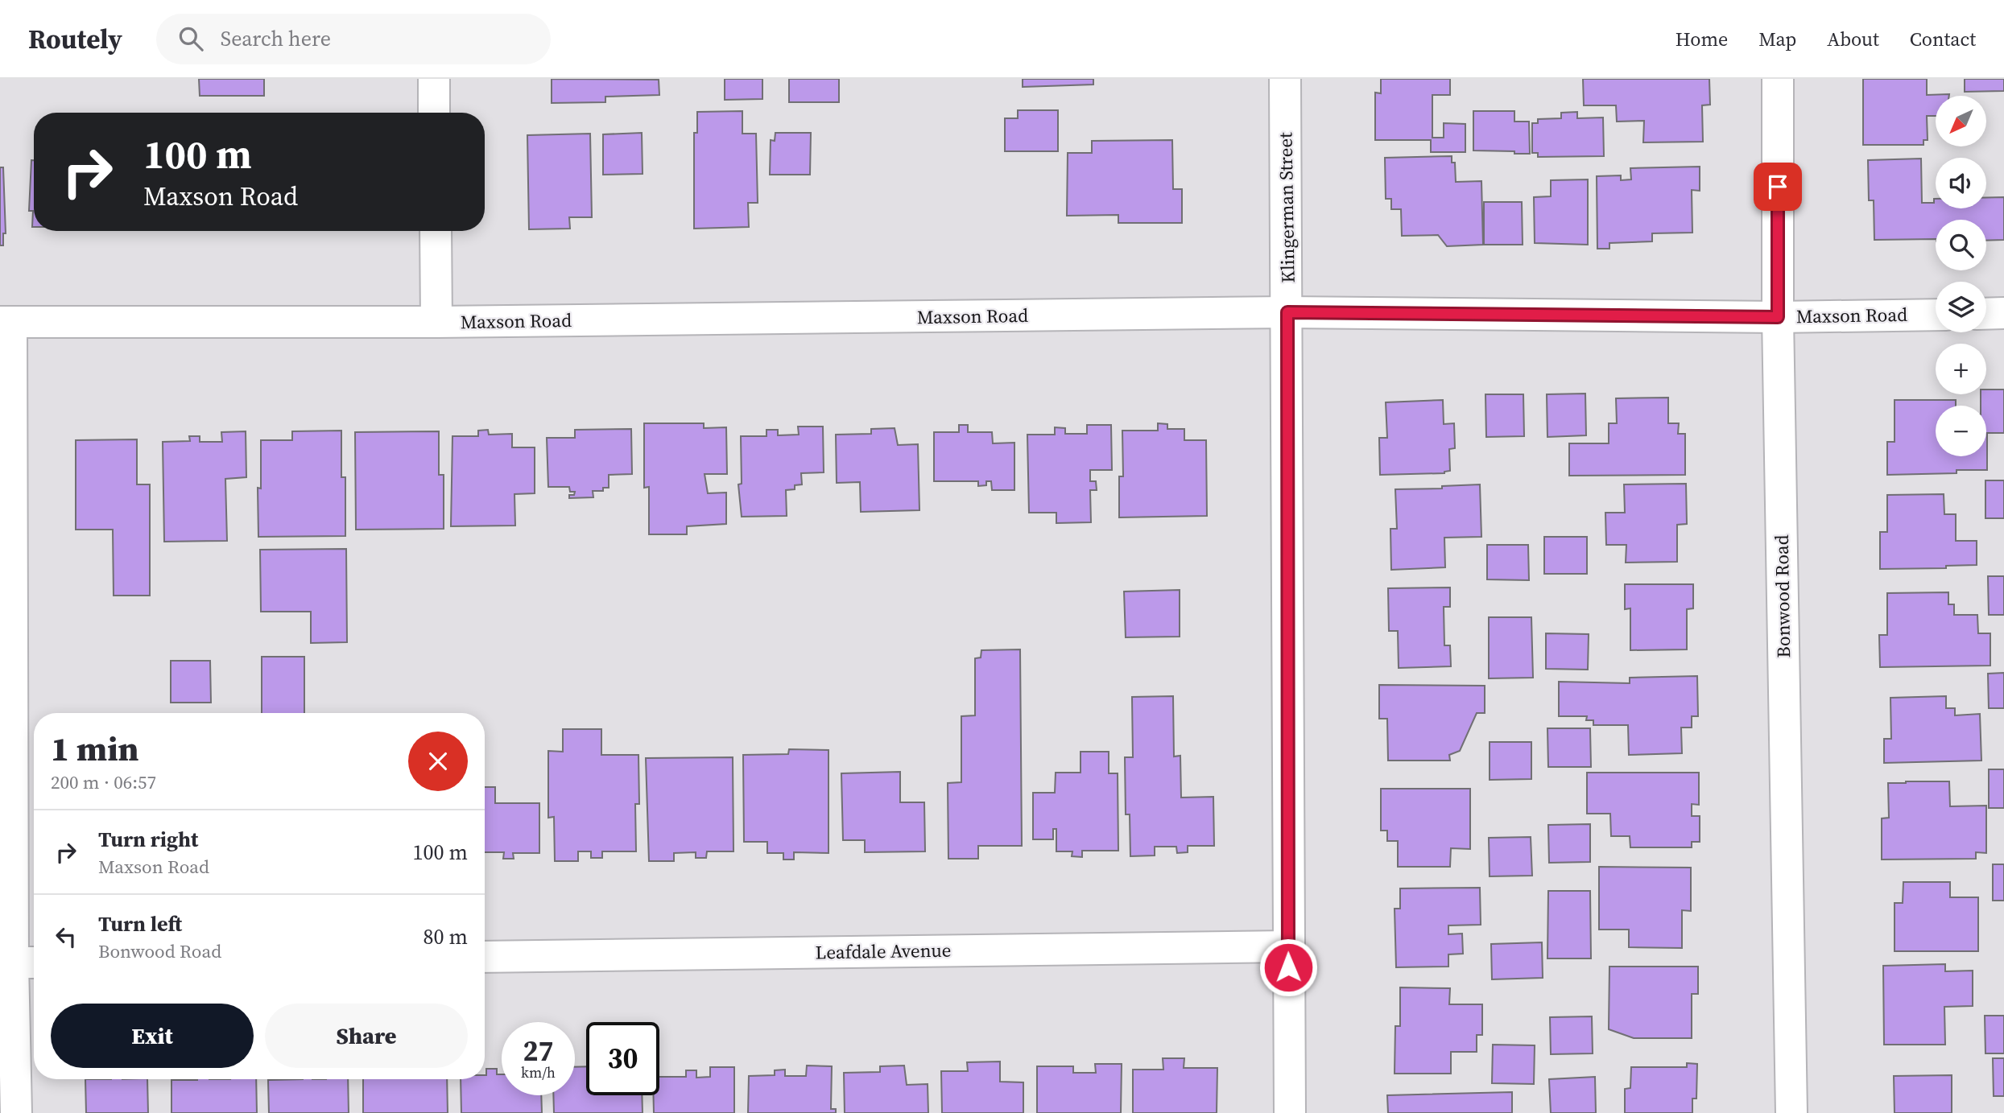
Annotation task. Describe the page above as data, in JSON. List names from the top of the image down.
{
  "streets": {
    "street": [
      "Klingerman Street",
      "Maxson Road",
      "Bonwood Road",
      "Leafdale Avenue"
    ]
  },
  "crossings": [
    ["Klingerman Street", "Maxson Road"],
    ["Klingerman Street", "Leafdale Avenue"],
    ["Maxson Road", "Bonwood Road"]
  ],
  "north": "bottom left",
  "page": {
    "header": "Routely",
    "search": "Search here",
    "nav": [
      "Home",
      "Map",
      "About",
      "Contact"
    ],
    "map_buttons": ["+", "−"],
    "turn": ["100 m", "Maxson Road"],
    "heading": ["1 min", "200 m · 06:57"],
    "list": [
      {
        "name": "Turn right",
        "note": "Maxson Road",
        "value": "100 m"
      },
      {
        "name": "Turn left",
        "note": "Bonwood Road",
        "value": "80 m"
      }
    ],
    "buttons": ["Exit", "Share"],
    "speed": "27 km/h",
    "limit": "30"
  }
}
